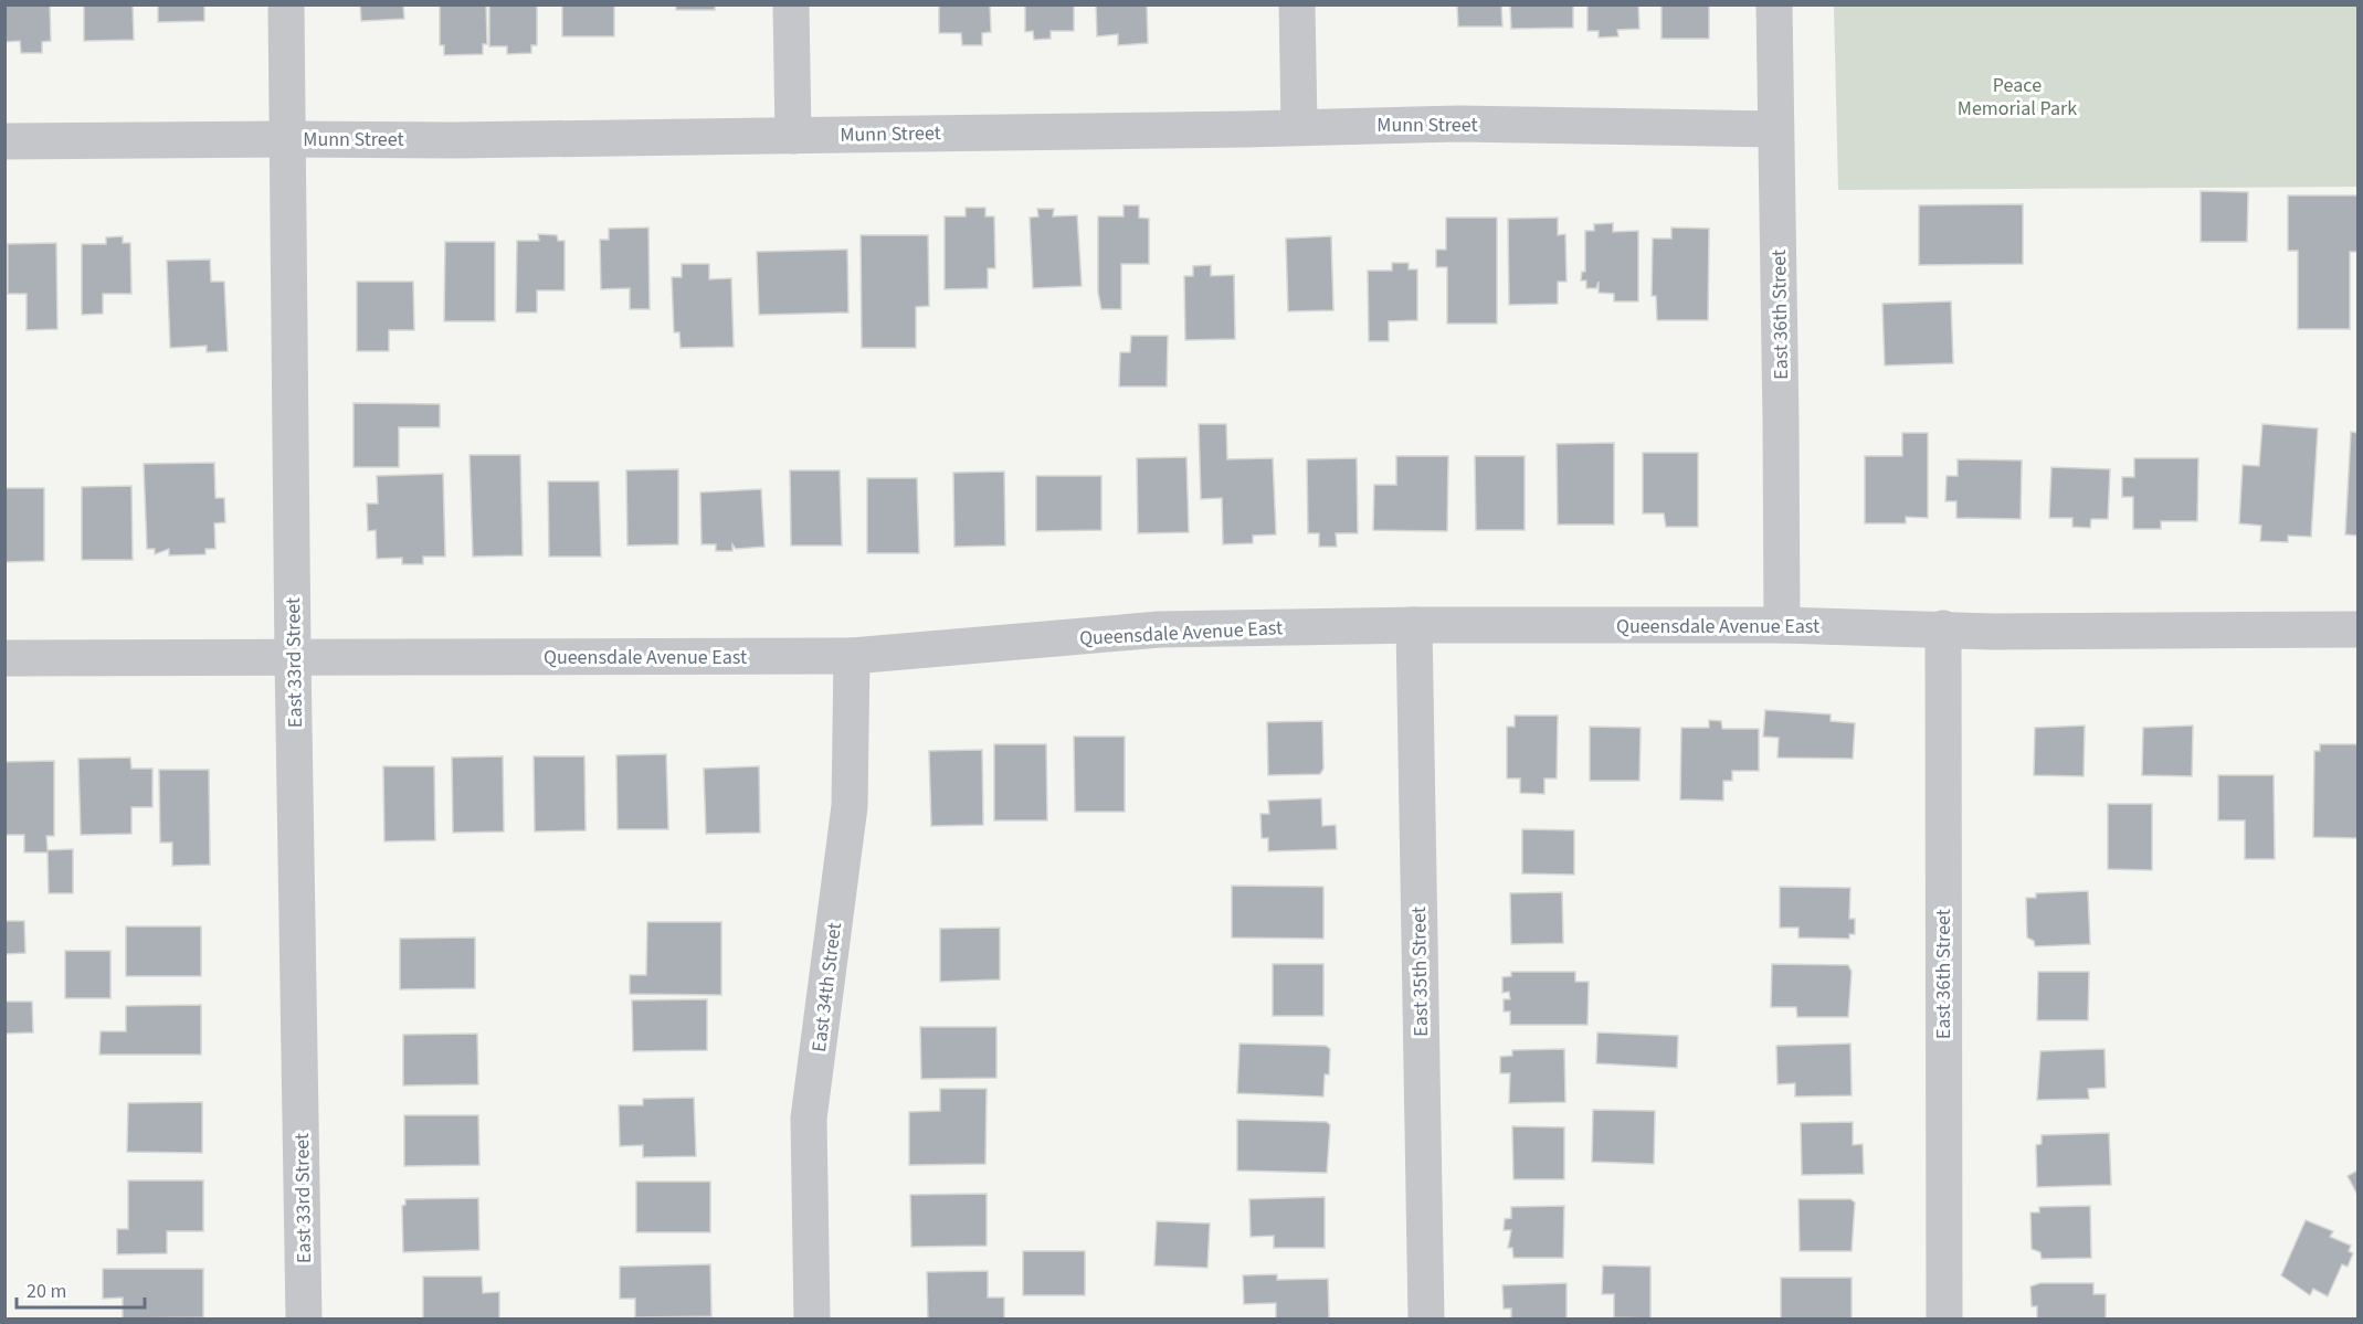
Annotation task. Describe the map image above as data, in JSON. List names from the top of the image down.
{
  "streets": {
    "street": [
      "Munn Street",
      "East 36th Street",
      "Queensdale Avenue East",
      "East 33rd Street",
      "East 35th Street",
      "East 34th Street"
    ]
  },
  "crossings": [
    ["Munn Street", "East 36th Street"],
    ["Munn Street", "East 33rd Street"],
    ["East 36th Street", "Queensdale Avenue East"],
    ["Queensdale Avenue East", "East 33rd Street"],
    ["Queensdale Avenue East", "East 35th Street"],
    ["Queensdale Avenue East", "East 34th Street"]
  ],
  "parks": ["Peace Memorial Park"],
  "scale_bar": "20 m"
}
